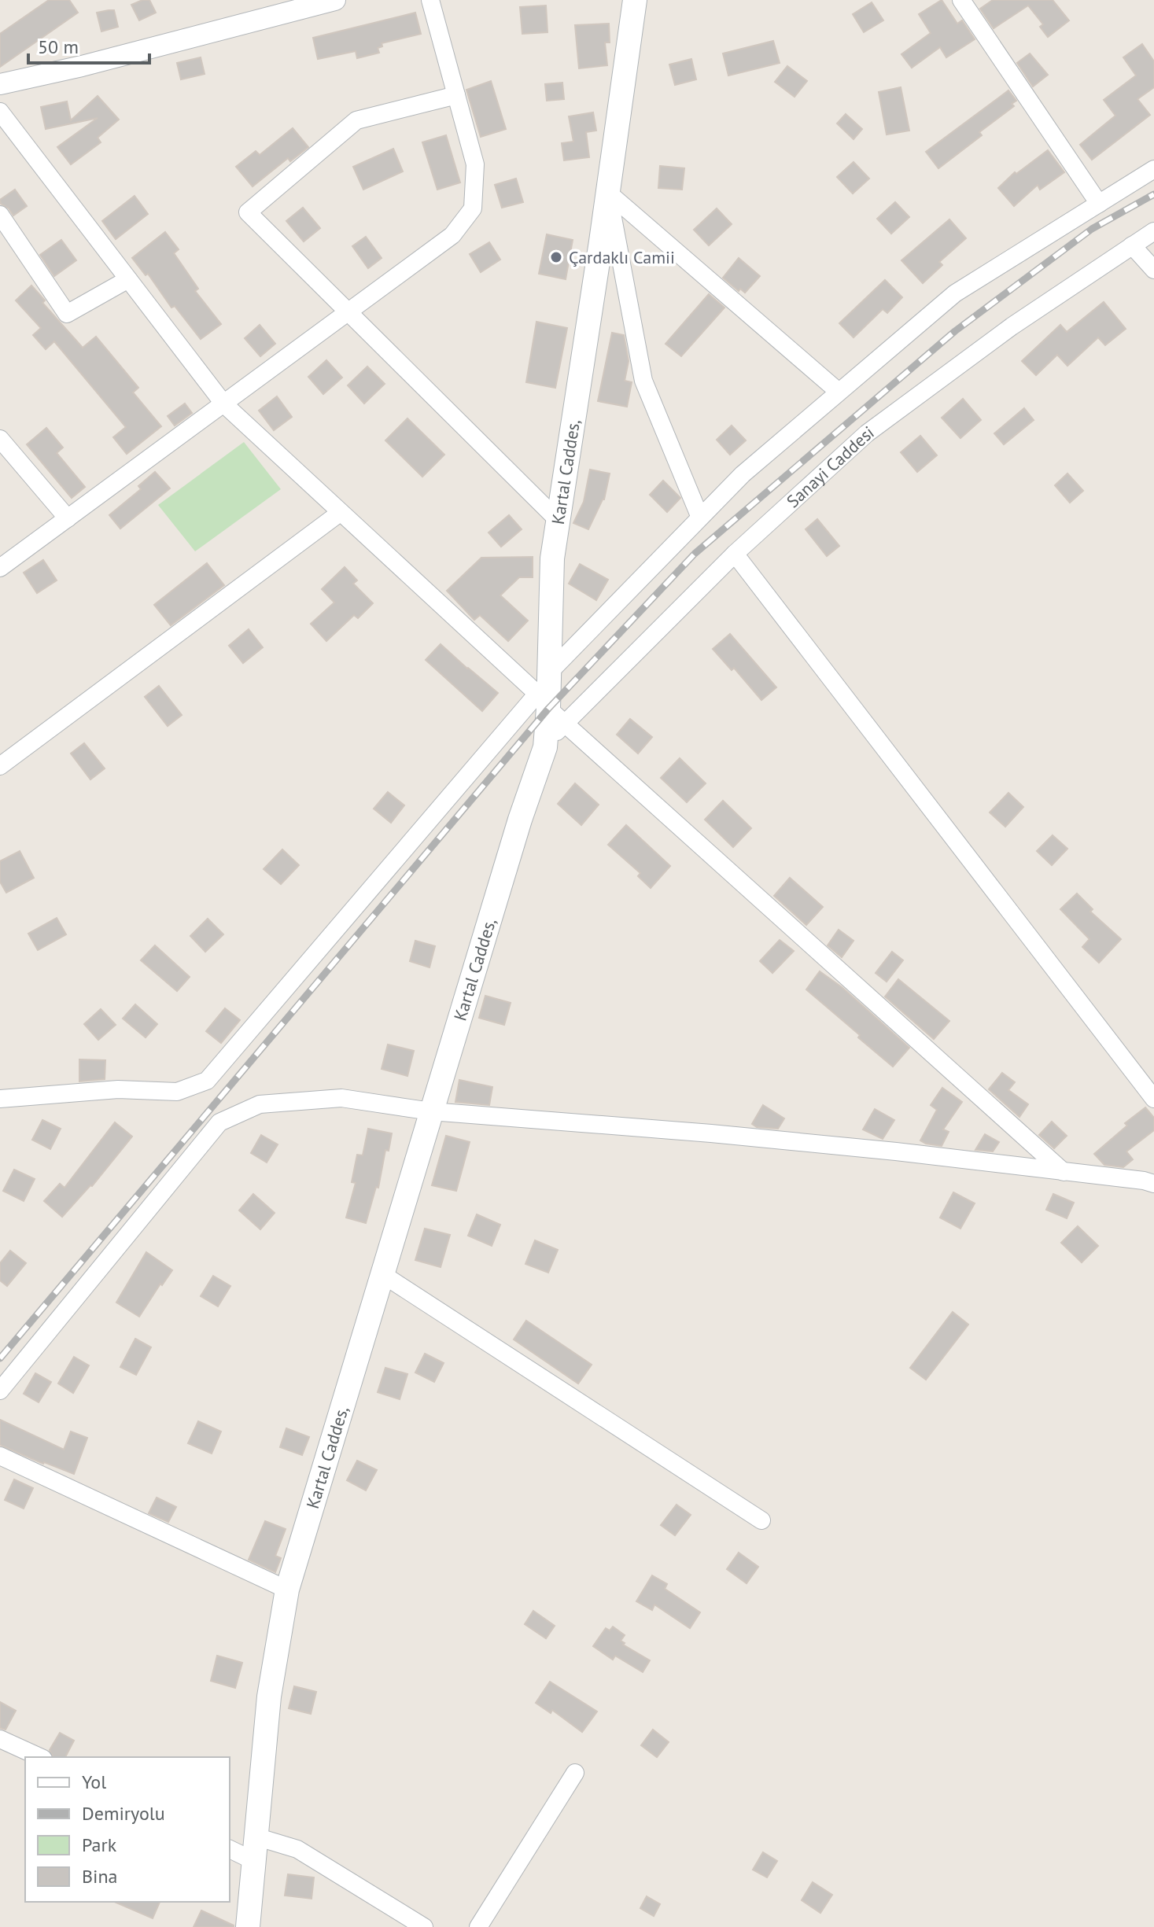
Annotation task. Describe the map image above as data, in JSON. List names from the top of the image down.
{
  "streets": {
    "main road": ["Kartal Caddes,"],
    "street": ["Sanayi Caddesi"]
  },
  "crossings": [
    ["Sanayi Caddesi", "Kartal Caddes,"]
  ],
  "places": ["Çardaklı Camii"],
  "legend": [
    "Yol",
    "Demiryolu",
    "Park",
    "Bina"
  ],
  "scale_bar": "50 m"
}
